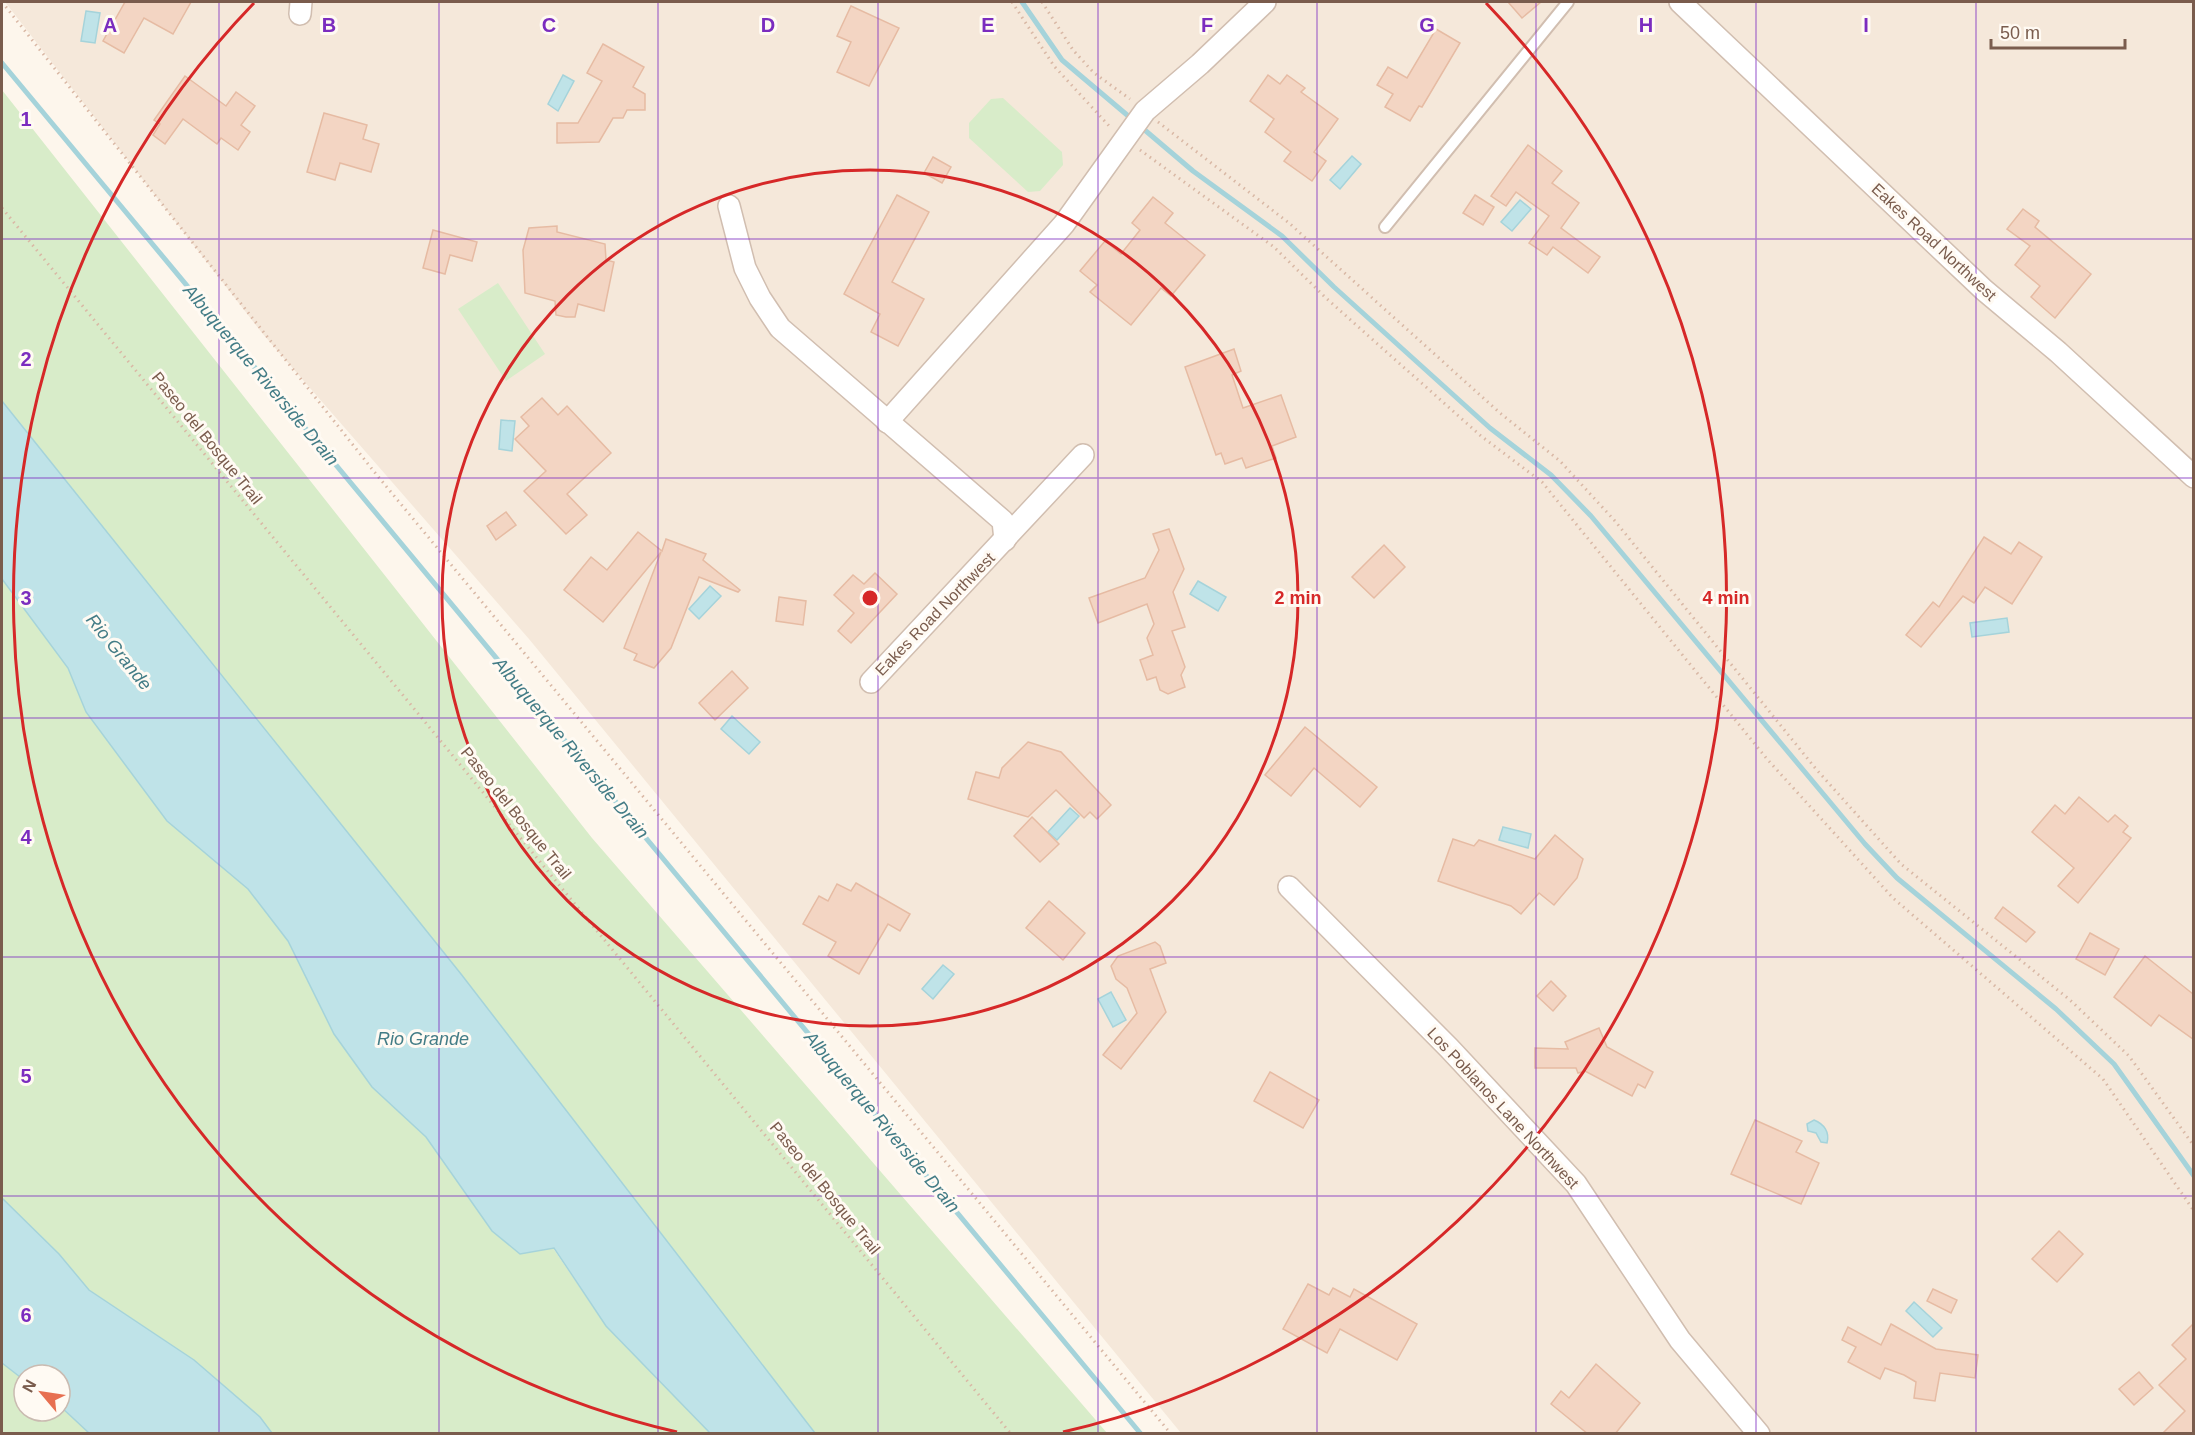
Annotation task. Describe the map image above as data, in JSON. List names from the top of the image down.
{
  "streets": {
    "street": ["Eakes Road Northwest", "Los Poblanos Lane Northwest"],
    "path": ["Paseo del Bosque Trail"]
  },
  "water": ["Albuquerque Riverside Drain", "Rio Grande"],
  "scale_bar": "50 m",
  "north": "top left",
  "grid": {
    "columns": [
      "A",
      "B",
      "C",
      "D",
      "E",
      "F",
      "G",
      "H",
      "I"
    ],
    "rows": [
      "1",
      "2",
      "3",
      "4",
      "5",
      "6"
    ]
  },
  "rings": ["2 min", "4 min"]
}
